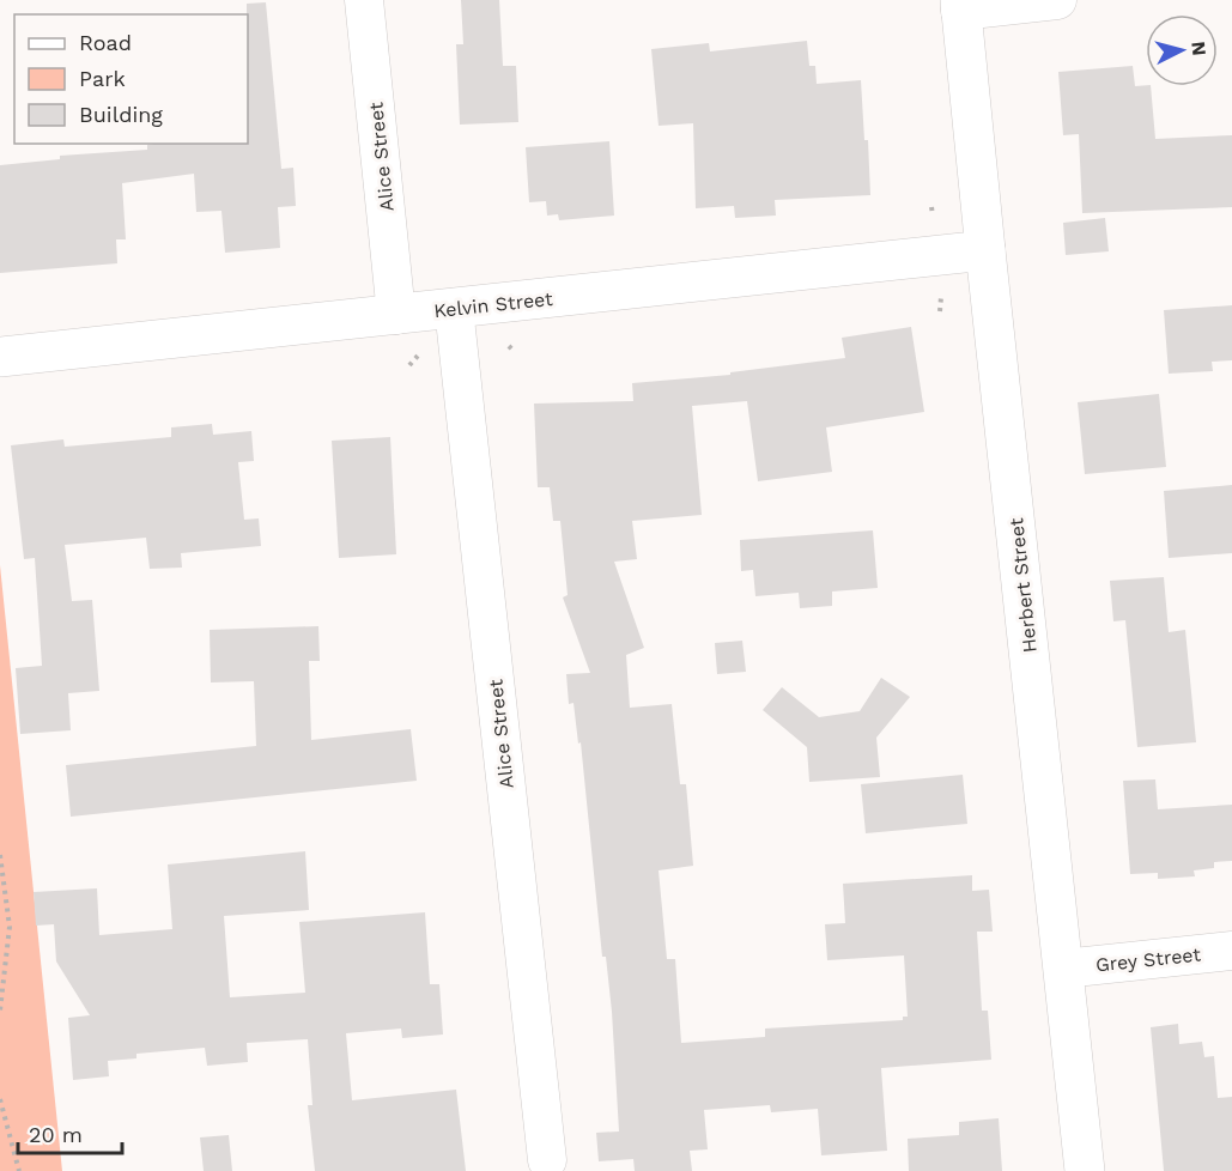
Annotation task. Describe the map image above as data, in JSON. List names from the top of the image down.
{
  "streets": {
    "main road": ["Kelvin Street", "Herbert Street"],
    "street": ["Alice Street", "Grey Street"]
  },
  "crossings": [
    ["Alice Street", "Kelvin Street"],
    ["Kelvin Street", "Herbert Street"],
    ["Herbert Street", "Grey Street"]
  ],
  "legend": ["Road", "Park", "Building"],
  "scale_bar": "20 m",
  "north": "right"
}
